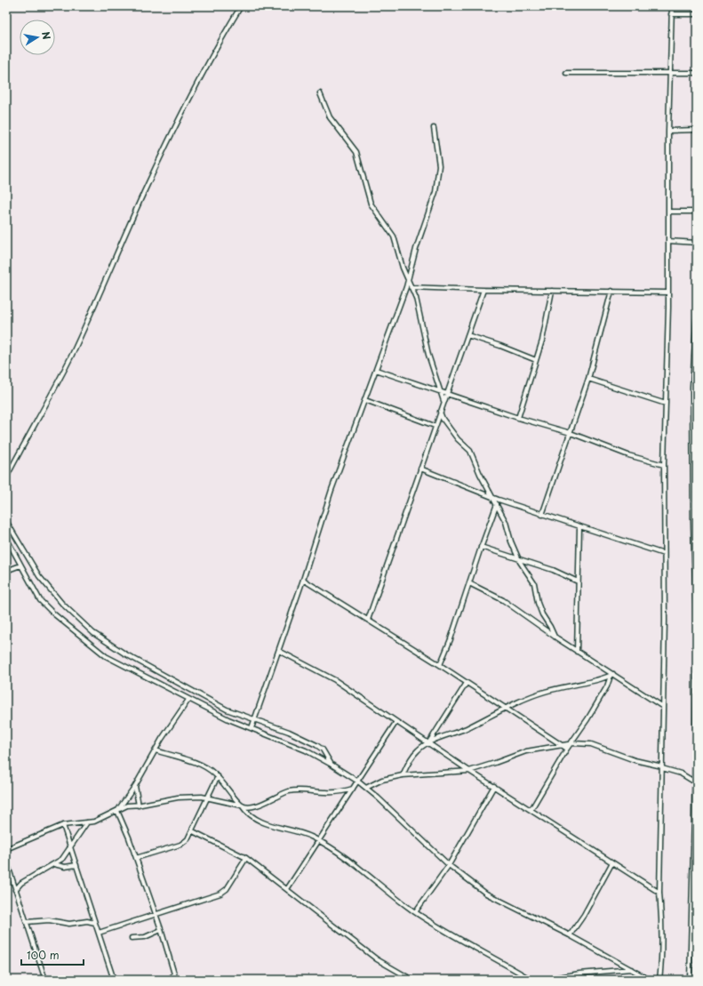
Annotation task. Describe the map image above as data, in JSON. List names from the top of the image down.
{
  "scale_bar": "100 m",
  "north": "right"
}
